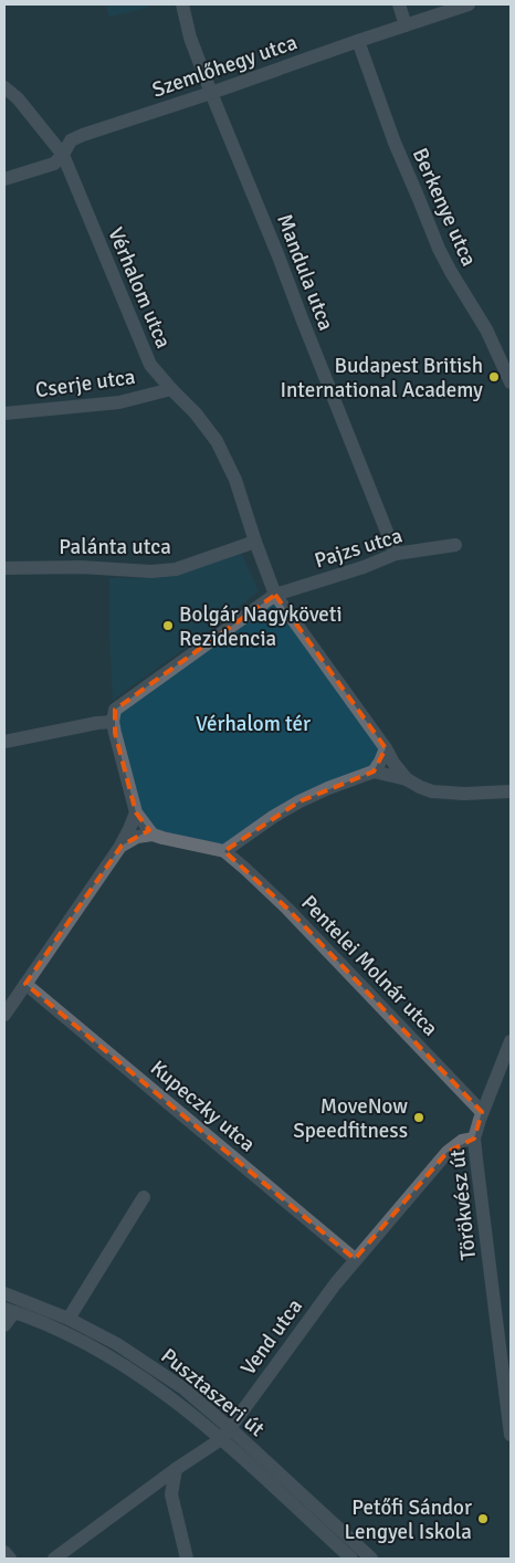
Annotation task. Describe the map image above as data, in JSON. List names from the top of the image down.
{
  "streets": {
    "street": [
      "Szemlőhegy utca",
      "Berkenye utca",
      "Mandula utca",
      "Vérhalom utca",
      "Cserje utca",
      "Palánta utca",
      "Pajzs utca",
      "Pentelei Molnár utca",
      "Kupeczky utca",
      "Törökvész út",
      "Vend utca",
      "Pusztaszeri út"
    ]
  },
  "crossings": [
    ["Szemlőhegy utca", "Berkenye utca"],
    ["Szemlőhegy utca", "Mandula utca"],
    ["Szemlőhegy utca", "Vérhalom utca"],
    ["Mandula utca", "Pajzs utca"],
    ["Vérhalom utca", "Cserje utca"],
    ["Vérhalom utca", "Palánta utca"],
    ["Vérhalom utca", "Pajzs utca"],
    ["Pentelei Molnár utca", "Törökvész út"],
    ["Kupeczky utca", "Vend utca"],
    ["Törökvész út", "Vend utca"],
    ["Vend utca", "Pusztaszeri út"]
  ],
  "parks": ["Vérhalom tér"],
  "places": [
    "Budapest British International Academy",
    "Bolgár Nagyköveti Rezidencia",
    "MoveNow Speedfitness",
    "Petőfi Sándor Lengyel Iskola"
  ]
}
